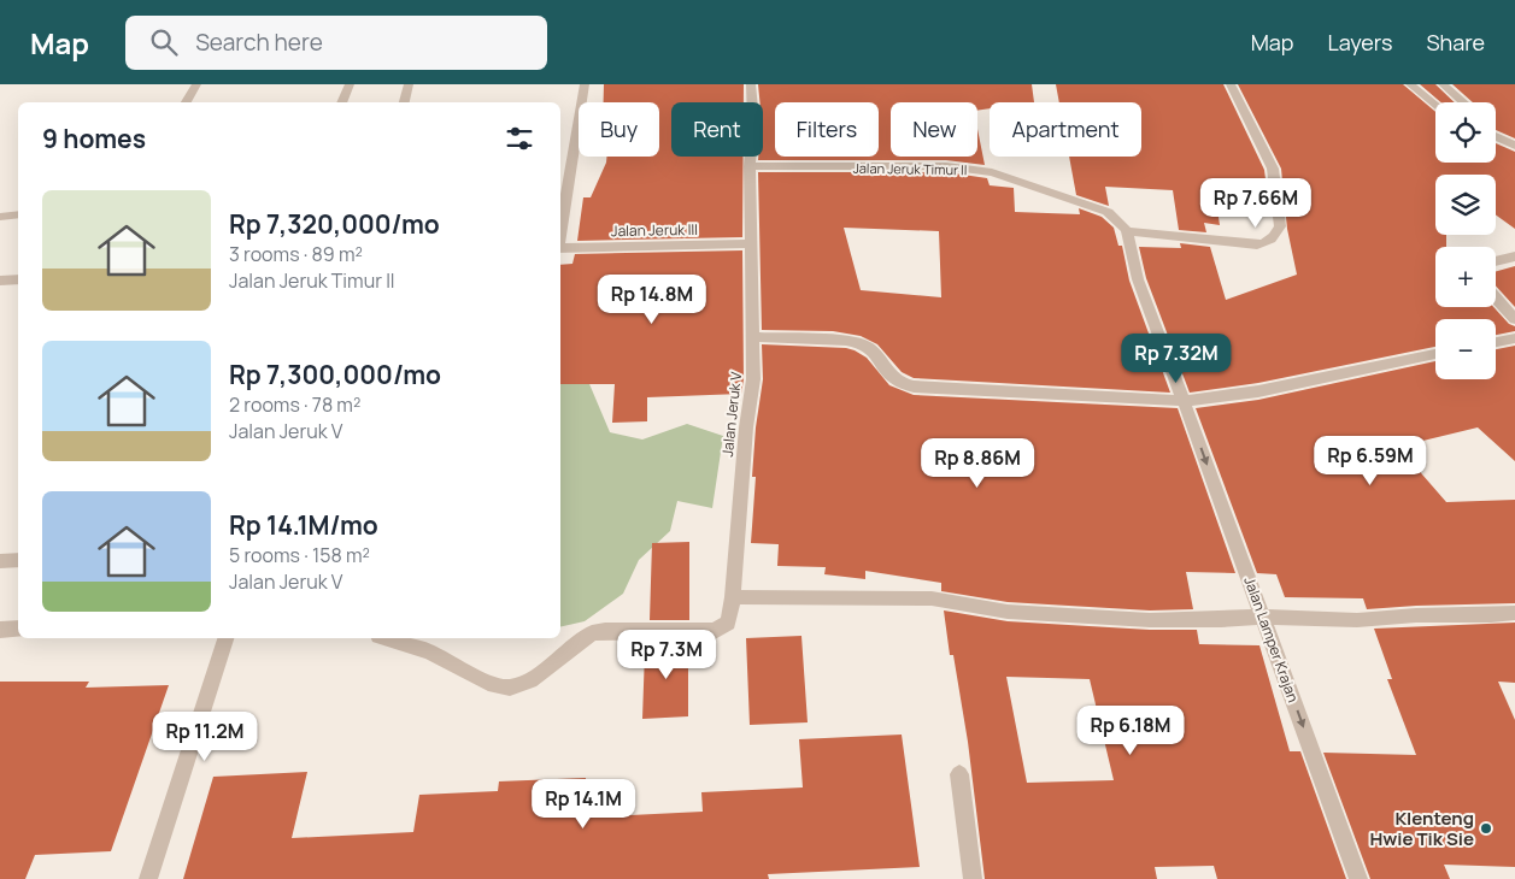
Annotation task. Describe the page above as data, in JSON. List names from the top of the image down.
{
  "streets": {
    "street": [
      "Jalan Jeruk Timur II",
      "Jalan Jeruk III",
      "Jalan Jeruk V",
      "Jalan Lamper Krajan"
    ]
  },
  "crossings": [
    ["Jalan Jeruk Timur II", "Jalan Jeruk V"],
    ["Jalan Jeruk III", "Jalan Jeruk V"]
  ],
  "one_way": ["Jalan Lamper Krajan"],
  "places": ["Klenteng Hwie Tik Sie"],
  "page": {
    "header": "Map",
    "search": "Search here",
    "nav": ["Map", "Layers", "Share"],
    "map_buttons": ["+", "−"],
    "chip": [
      "Buy",
      "Rent",
      "Filters",
      "New",
      "Apartment"
    ],
    "heading": "9 homes",
    "list": [
      {
        "name": "Rp 7,320,000/mo",
        "note": "3 rooms · 89 m² · Jalan Jeruk Timur II"
      },
      {
        "name": "Rp 7,300,000/mo",
        "note": "2 rooms · 78 m² · Jalan Jeruk V"
      },
      {
        "name": "Rp 14.1M/mo",
        "note": "5 rooms · 158 m² · Jalan Jeruk V"
      }
    ],
    "price": [
      "Rp 7.66M",
      "Rp 14.8M",
      "Rp 7.32M",
      "Rp 6.59M",
      "Rp 8.86M",
      "Rp 7.3M",
      "Rp 6.18M",
      "Rp 11.2M",
      "Rp 14.1M"
    ]
  }
}
